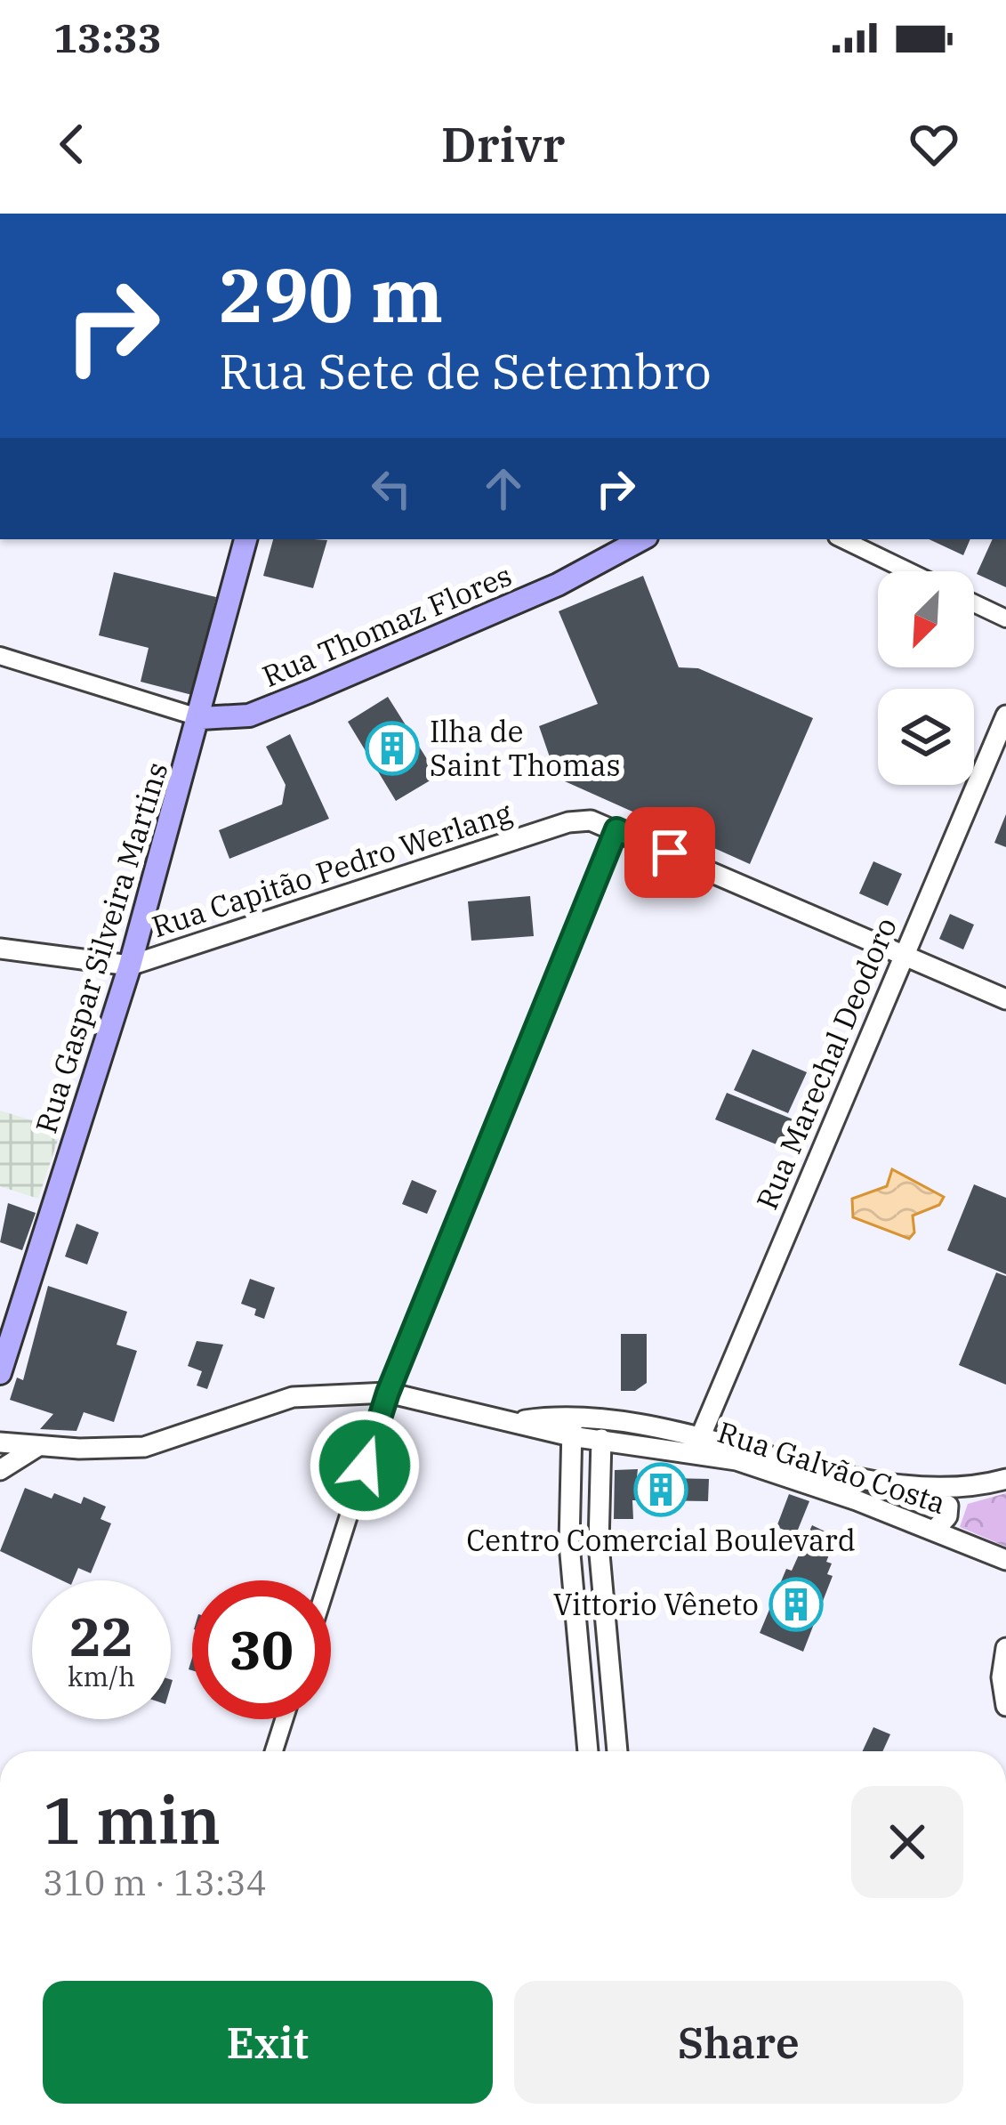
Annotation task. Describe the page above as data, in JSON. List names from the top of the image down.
{
  "streets": {
    "main road": ["Rua Thomaz Flores", "Rua Gaspar Silveira Martins"],
    "street": ["Rua Capitão Pedro Werlang", "Rua Marechal Deodoro", "Rua Galvão Costa"]
  },
  "crossings": [
    ["Rua Thomaz Flores", "Rua Gaspar Silveira Martins"],
    ["Rua Capitão Pedro Werlang", "Rua Gaspar Silveira Martins"],
    ["Rua Capitão Pedro Werlang", "Rua Marechal Deodoro"],
    ["Rua Marechal Deodoro", "Rua Galvão Costa"]
  ],
  "places": {
    "building": ["Ilha de Saint Thomas", "Centro Comercial Boulevard", "Vittorio Vêneto"]
  },
  "north": "bottom left",
  "page": {
    "status": "13:33",
    "header": "Drivr",
    "turn": ["290 m", "Rua Sete de Setembro"],
    "speed": "22 km/h",
    "limit": "30",
    "heading": ["1 min", "310 m · 13:34"],
    "buttons": ["Exit", "Share"]
  }
}
